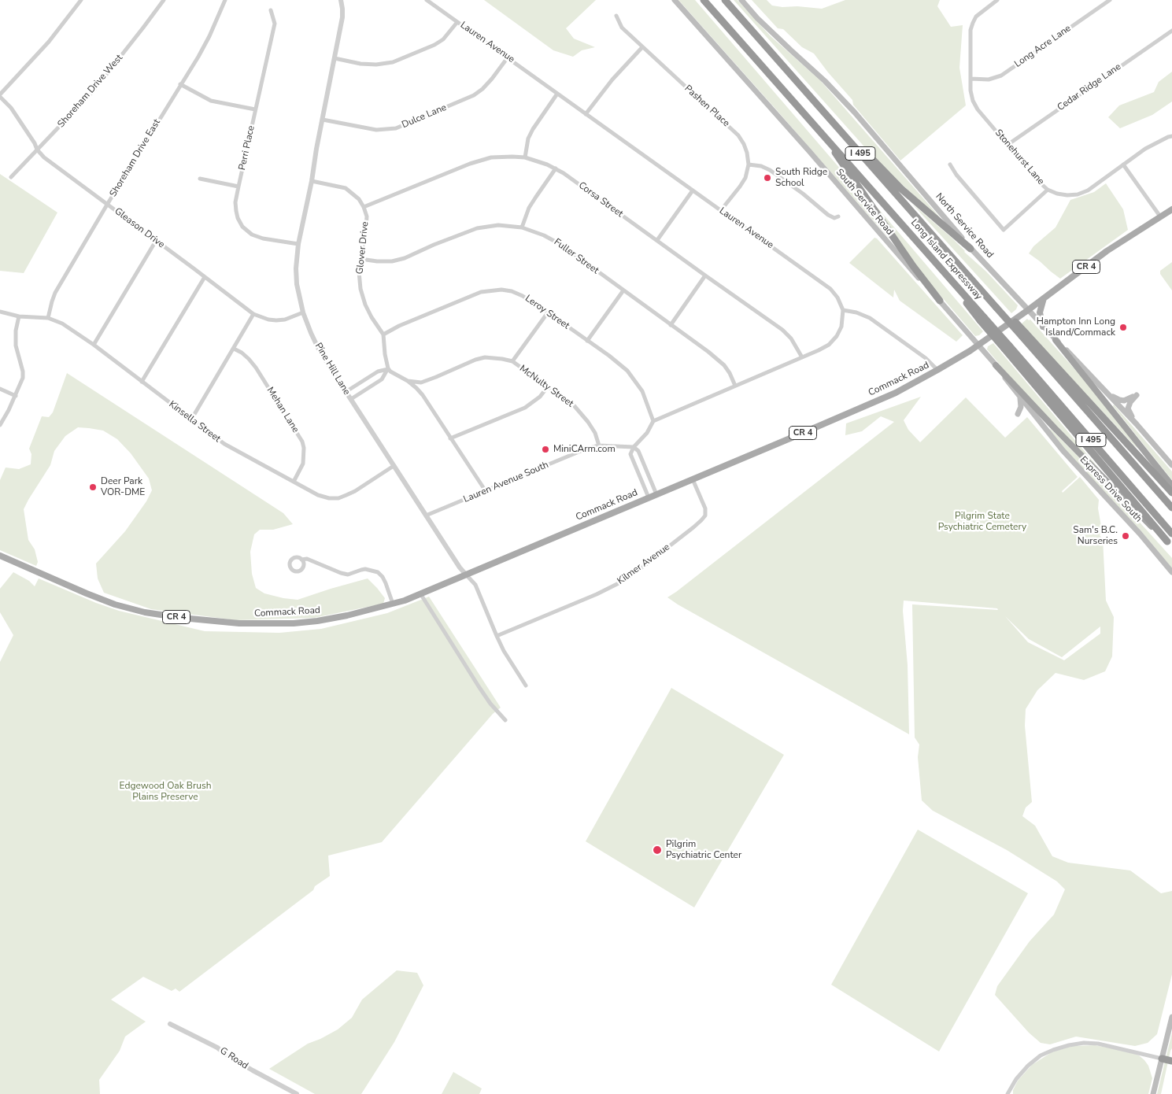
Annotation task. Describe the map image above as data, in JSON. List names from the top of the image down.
{
  "streets": {
    "highway": ["I 495", "Long Island Expressway"],
    "main road": [
      "South Service Road",
      "North Service Road",
      "CR 4",
      "Commack Road",
      "Express Drive South"
    ],
    "street": [
      "Lauren Avenue",
      "Long Acre Lane",
      "Cedar Ridge Lane",
      "Shoreham Drive West",
      "Pashen Place",
      "Dulce Lane",
      "Perri Place",
      "Stonehurst Lane",
      "Shoreham Drive East",
      "Corsa Street",
      "Gleason Drive",
      "Glover Drive",
      "Fuller Street",
      "Leroy Street",
      "Pine Hill Lane",
      "McNulty Street",
      "Mehan Lane",
      "Kinsella Street",
      "Lauren Avenue South",
      "Kilmer Avenue",
      "G Road"
    ]
  },
  "crossings": [
    ["Lauren Avenue", "Dulce Lane"],
    ["Long Acre Lane", "Stonehurst Lane"],
    ["Cedar Ridge Lane", "Stonehurst Lane"],
    ["Shoreham Drive West", "Gleason Drive"],
    ["Dulce Lane", "Pine Hill Lane"],
    ["Perri Place", "Pine Hill Lane"],
    ["I 495", "Long Island Expressway"],
    ["Shoreham Drive East", "Gleason Drive"],
    ["Shoreham Drive East", "Kinsella Street"],
    ["Corsa Street", "Glover Drive"],
    ["South Service Road", "Commack Road"],
    ["South Service Road", "Express Drive South"],
    ["North Service Road", "Commack Road"],
    ["Gleason Drive", "Pine Hill Lane"],
    ["Glover Drive", "Fuller Street"],
    ["Glover Drive", "Leroy Street"],
    ["Glover Drive", "Pine Hill Lane"],
    ["Pine Hill Lane", "Commack Road"],
    ["Pine Hill Lane", "Kinsella Street"],
    ["Pine Hill Lane", "Lauren Avenue South"],
    ["Commack Road", "Express Drive South"],
    ["Commack Road", "Kilmer Avenue"],
    ["McNulty Street", "Lauren Avenue South"],
    ["Mehan Lane", "Kinsella Street"]
  ],
  "parks": ["Pilgrim State Psychiatric Cemetery", "Edgewood Oak Brush Plains Preserve"],
  "places": [
    "South Ridge School",
    "Hampton Inn Long Island/Commack",
    "MiniCArm.com",
    "Deer Park VOR-DME",
    "Sam's B.C. Nurseries",
    "Pilgrim Psychiatric Center"
  ]
}
